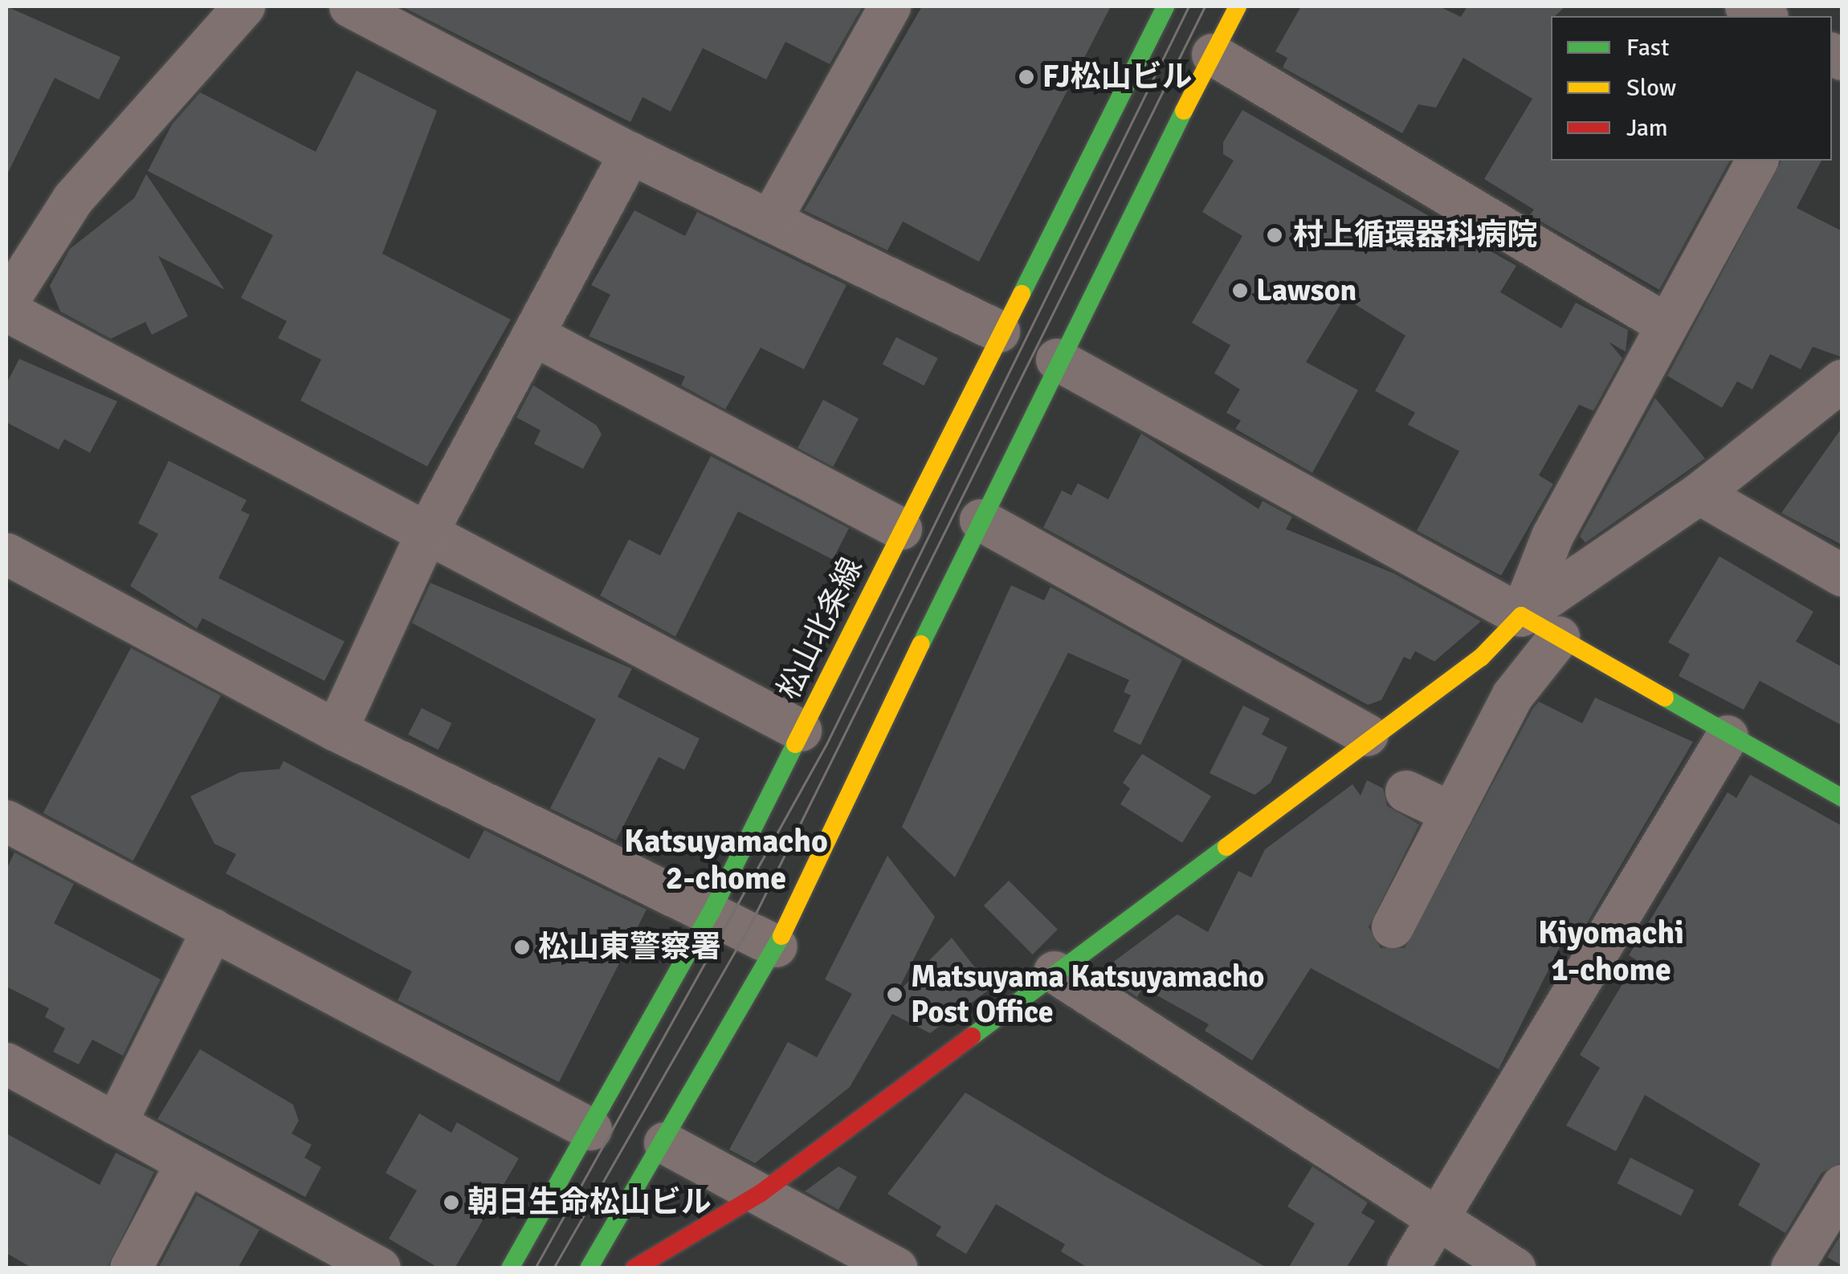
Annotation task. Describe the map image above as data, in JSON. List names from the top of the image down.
{
  "streets": {
    "main road": ["松山北条線"]
  },
  "districts": ["Katsuyamacho 2-chome", "Kiyomachi 1-chome"],
  "places": [
    "FJ松山ビル",
    "村上循環器科病院",
    "Lawson",
    "松山東警察署",
    "Matsuyama Katsuyamacho Post Office",
    "朝日生命松山ビル"
  ],
  "legend": ["Fast", "Slow", "Jam"]
}
